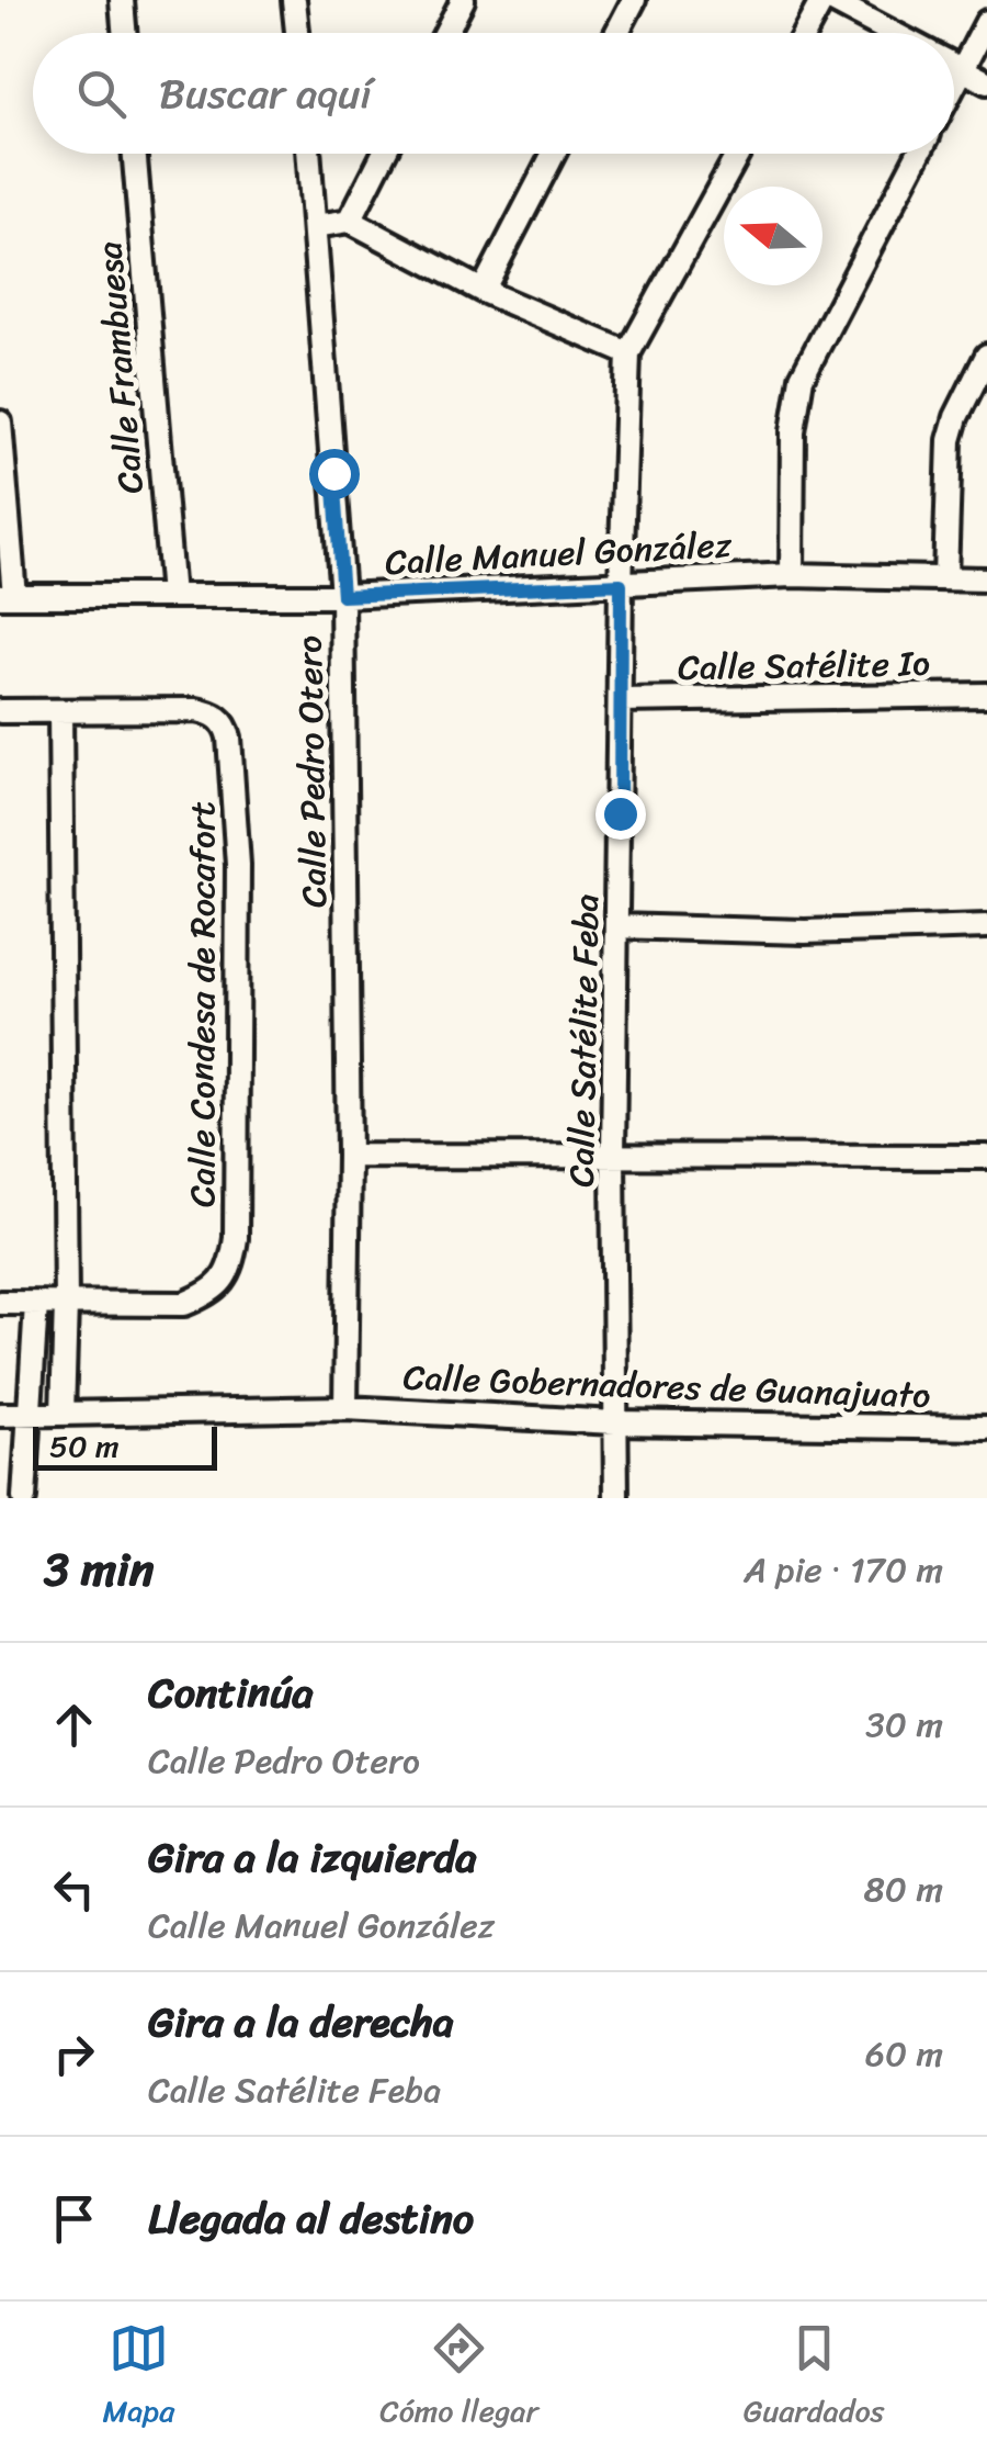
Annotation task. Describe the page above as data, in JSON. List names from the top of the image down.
{
  "streets": {
    "street": [
      "Calle Frambuesa",
      "Calle Manuel González",
      "Calle Satélite Io",
      "Calle Pedro Otero",
      "Calle Condesa de Rocafort",
      "Calle Satélite Feba",
      "Calle Gobernadores de Guanajuato"
    ]
  },
  "crossings": [
    ["Calle Frambuesa", "Calle Manuel González"],
    ["Calle Manuel González", "Calle Pedro Otero"],
    ["Calle Manuel González", "Calle Satélite Feba"],
    ["Calle Satélite Io", "Calle Satélite Feba"],
    ["Calle Pedro Otero", "Calle Gobernadores de Guanajuato"],
    ["Calle Satélite Feba", "Calle Gobernadores de Guanajuato"]
  ],
  "scale_bar": "50 m",
  "north": "left",
  "page": {
    "search": "Buscar aquí",
    "scale": "50 m",
    "heading": ["3 min", "A pie · 170 m"],
    "list": [
      ["Continúa", "Calle Pedro Otero", "30 m"],
      ["Gira a la izquierda", "Calle Manuel González", "80 m"],
      ["Gira a la derecha", "Calle Satélite Feba", "60 m"],
      "Llegada al destino"
    ],
    "nav": ["Mapa", "Cómo llegar", "Guardados"]
  }
}
